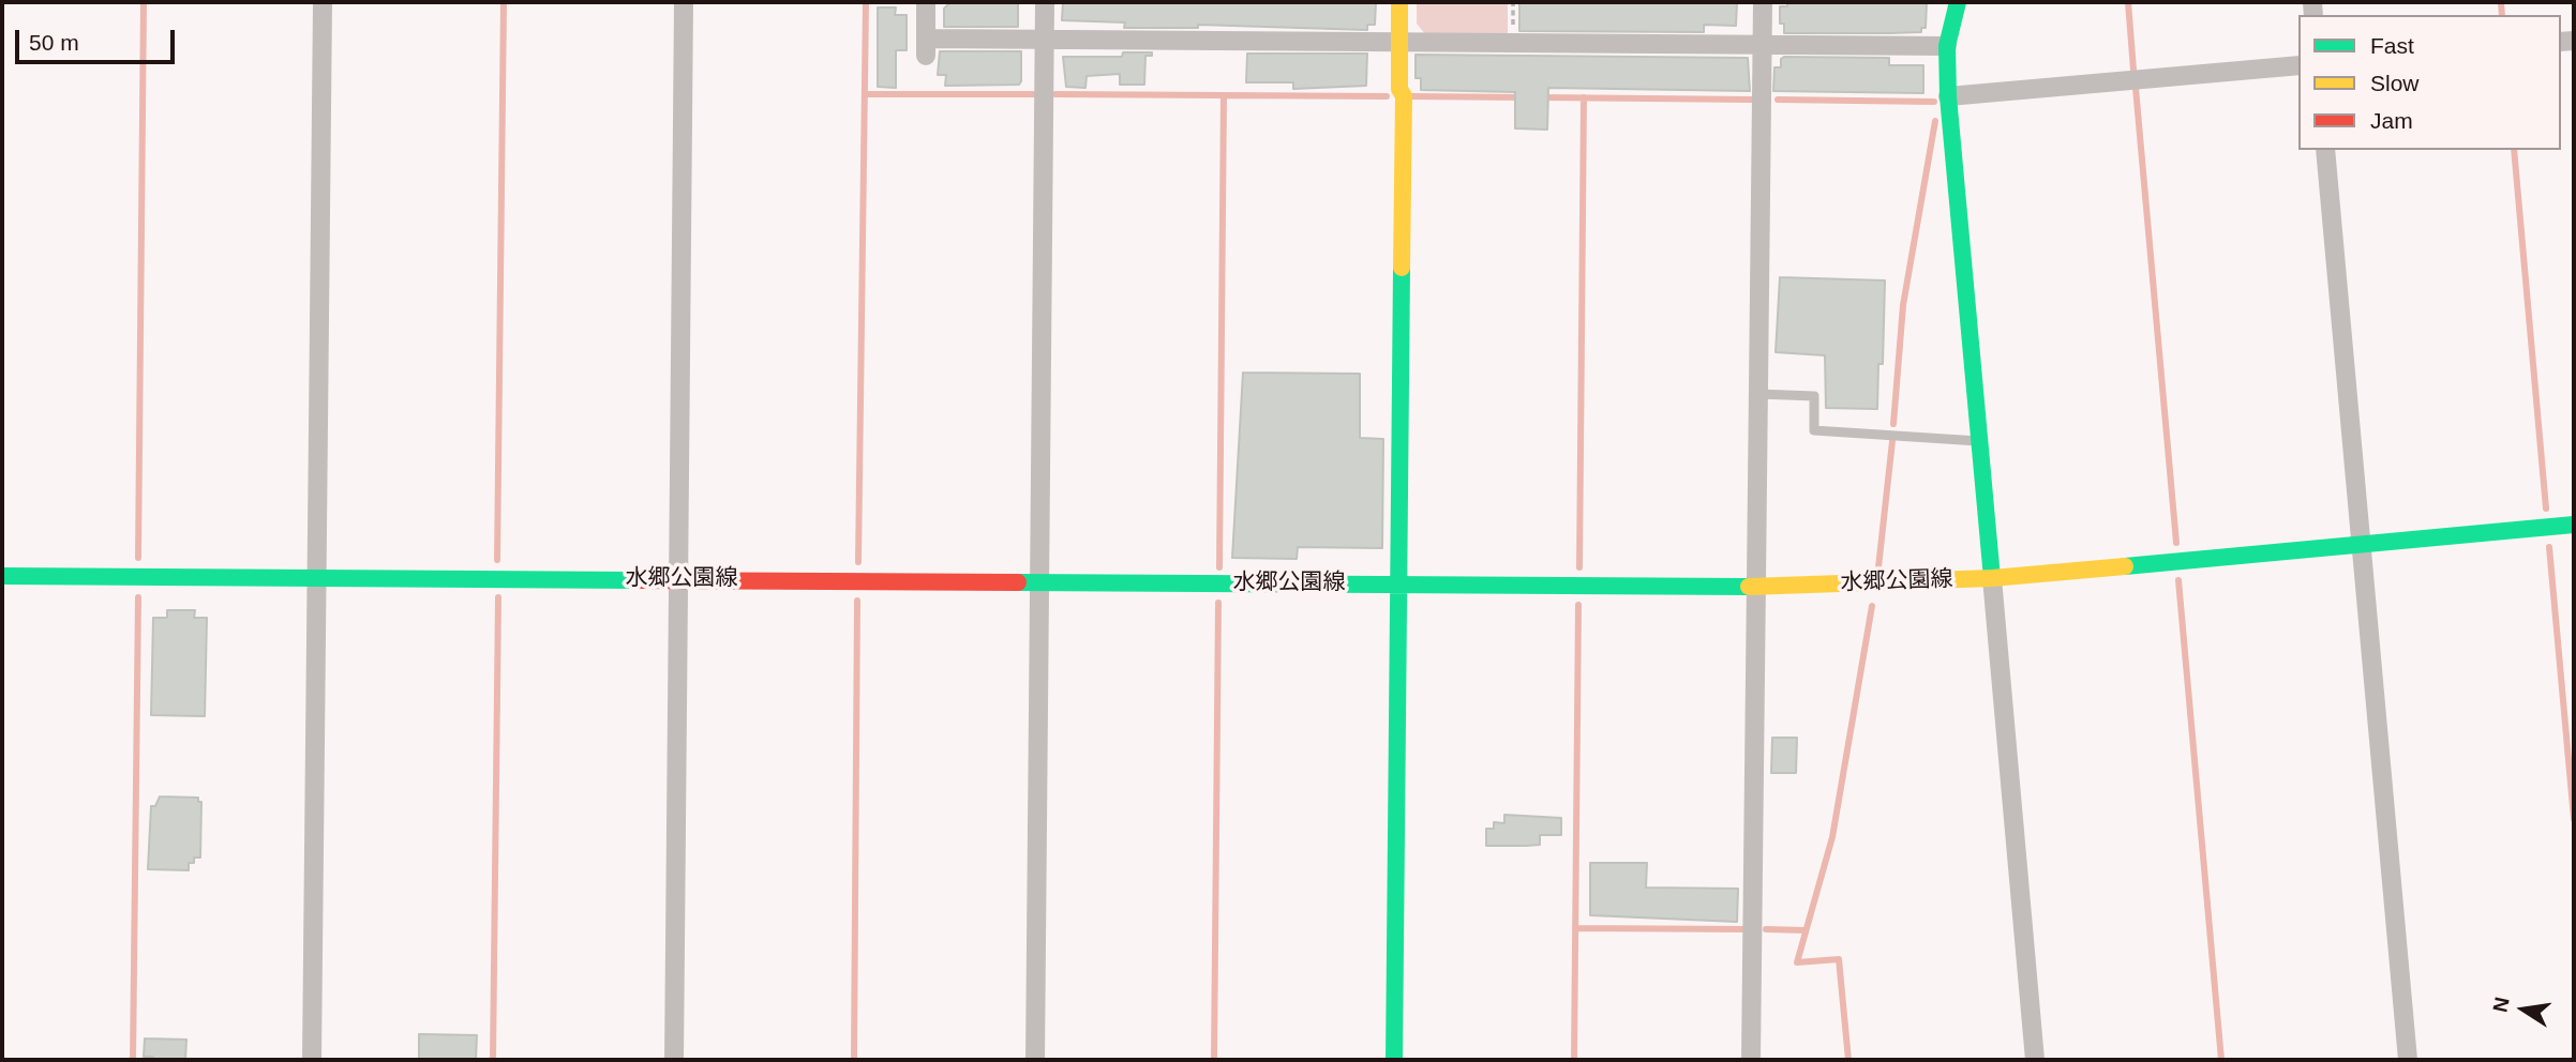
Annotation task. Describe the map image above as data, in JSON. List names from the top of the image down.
{
  "streets": {
    "main road": ["水郷公園線"]
  },
  "legend": ["Fast", "Slow", "Jam"],
  "scale_bar": "50 m",
  "north": "left"
}
